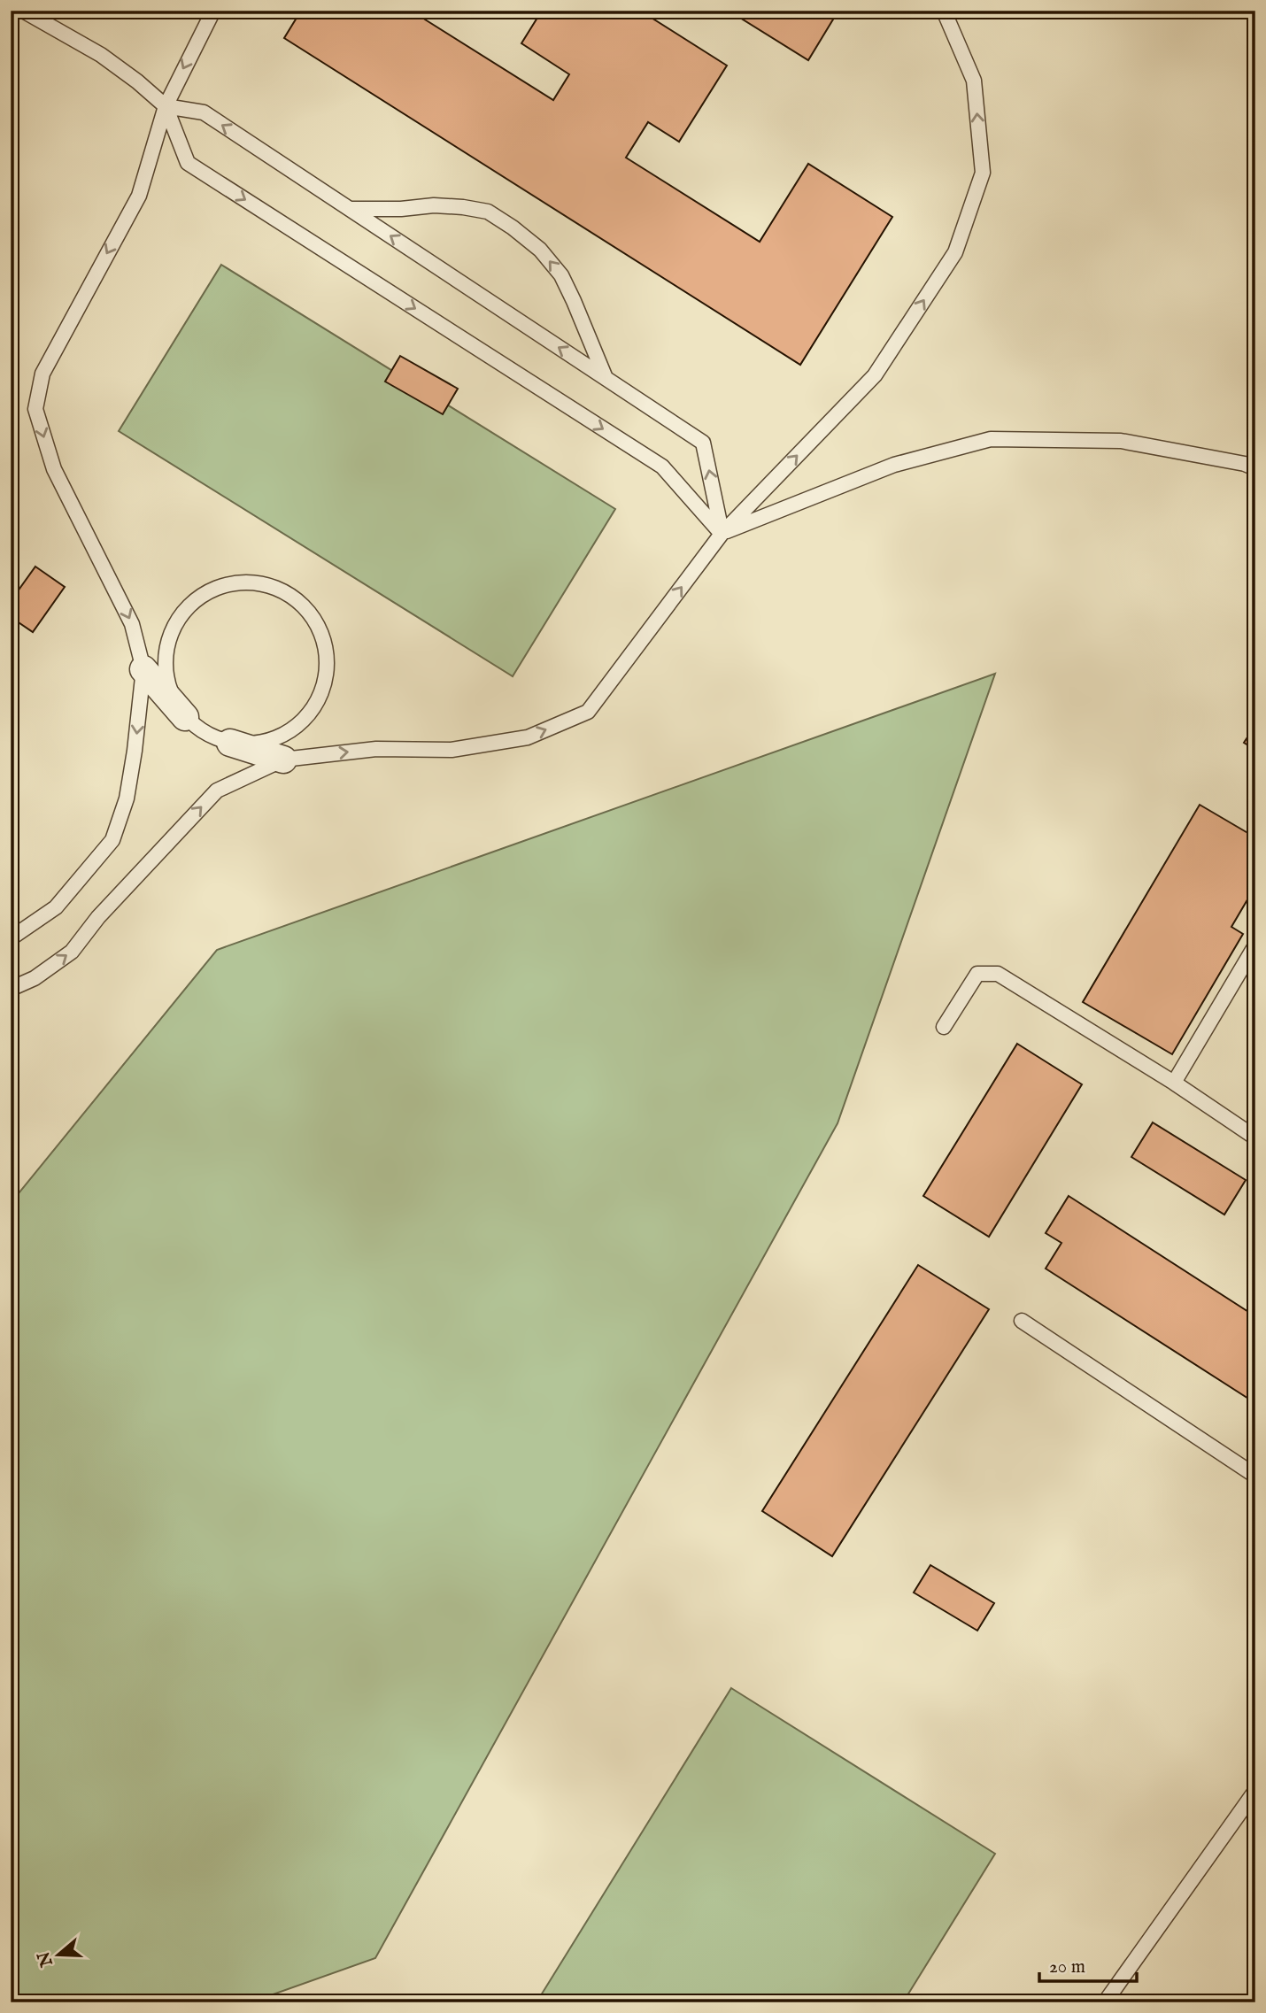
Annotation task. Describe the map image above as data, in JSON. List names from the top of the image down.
{
  "scale_bar": "20 m",
  "north": "left"
}
